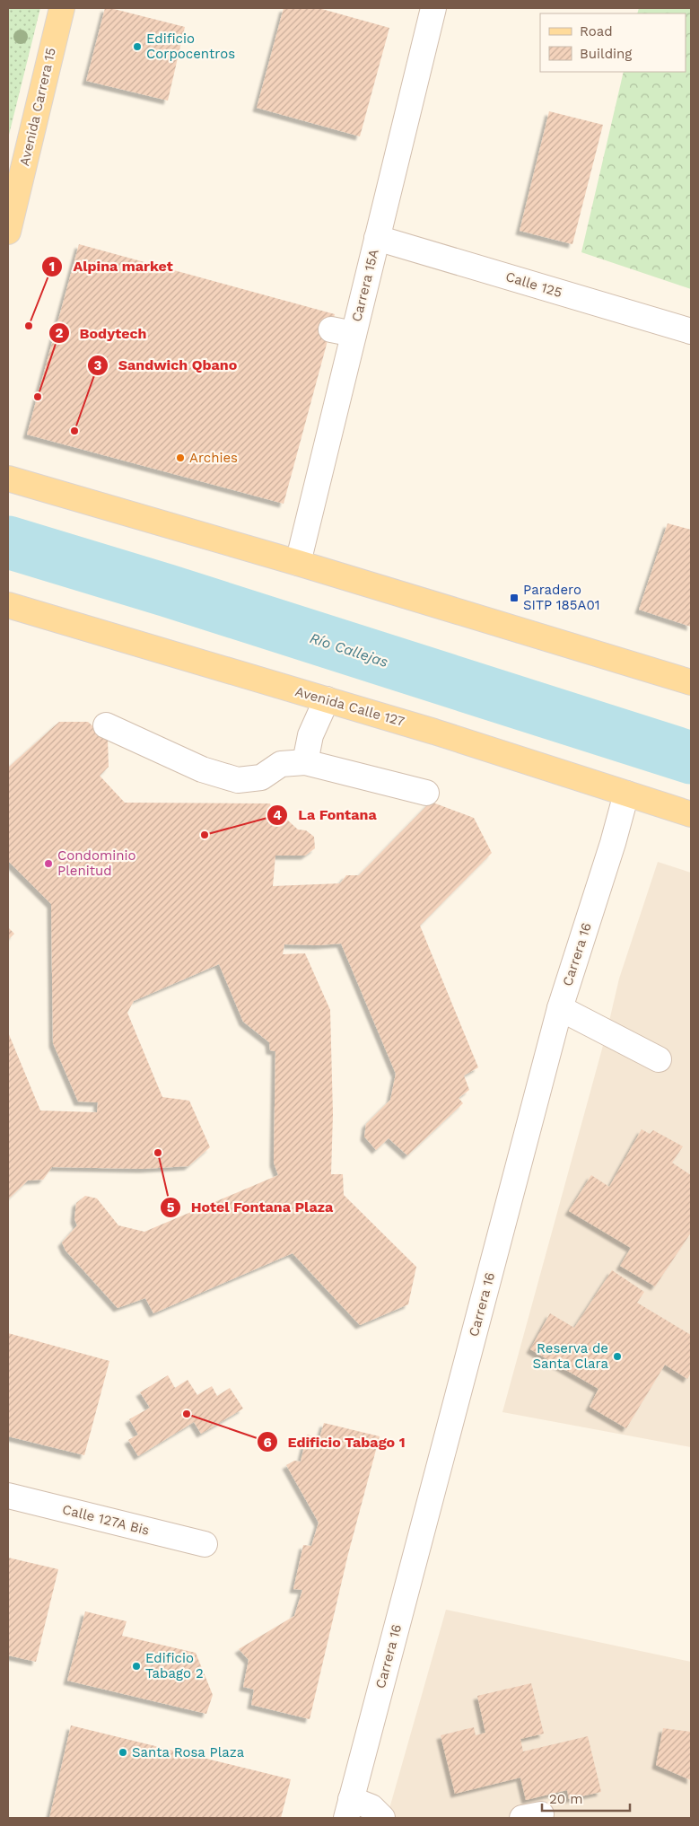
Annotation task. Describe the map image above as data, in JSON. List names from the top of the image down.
{
  "streets": {
    "main road": ["Avenida Carrera 15", "Avenida Calle 127"],
    "street": [
      "Calle 125",
      "Carrera 15A",
      "Carrera 16",
      "Calle 127A Bis"
    ]
  },
  "crossings": [
    ["Calle 125", "Carrera 15A"],
    ["Avenida Calle 127", "Carrera 16"]
  ],
  "water": ["Río Callejas"],
  "places": {
    "other": [
      "Edificio Corpocentros",
      "Alpina market",
      "Bodytech",
      "Sandwich Qbano",
      "Archies",
      "La Fontana",
      "Condominio Plenitud",
      "Hotel Fontana Plaza",
      "Reserva de Santa Clara",
      "Edificio Tabago 1",
      "Edificio Tabago 2",
      "Santa Rosa Plaza"
    ],
    "transit": ["Paradero SITP 185A01"]
  },
  "legend": ["Road", "Building"],
  "scale_bar": "20 m"
}
